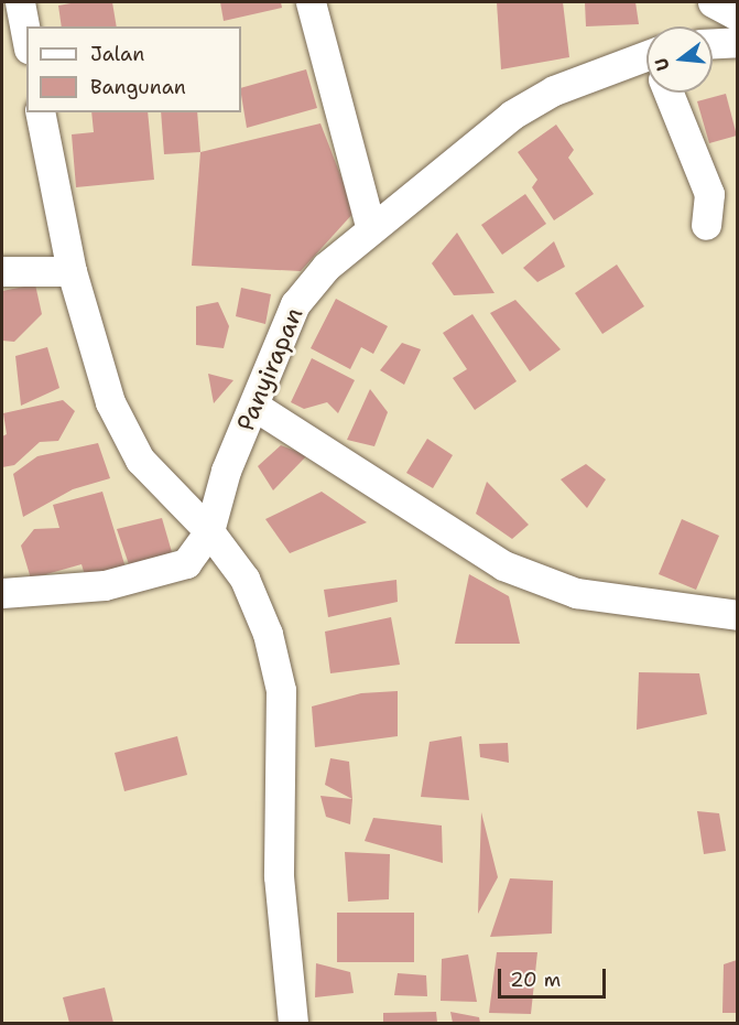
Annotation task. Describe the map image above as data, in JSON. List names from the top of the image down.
{
  "streets": {
    "street": ["Panyirapan"]
  },
  "legend": ["Jalan", "Bangunan"],
  "scale_bar": "20 m",
  "north": "left"
}
